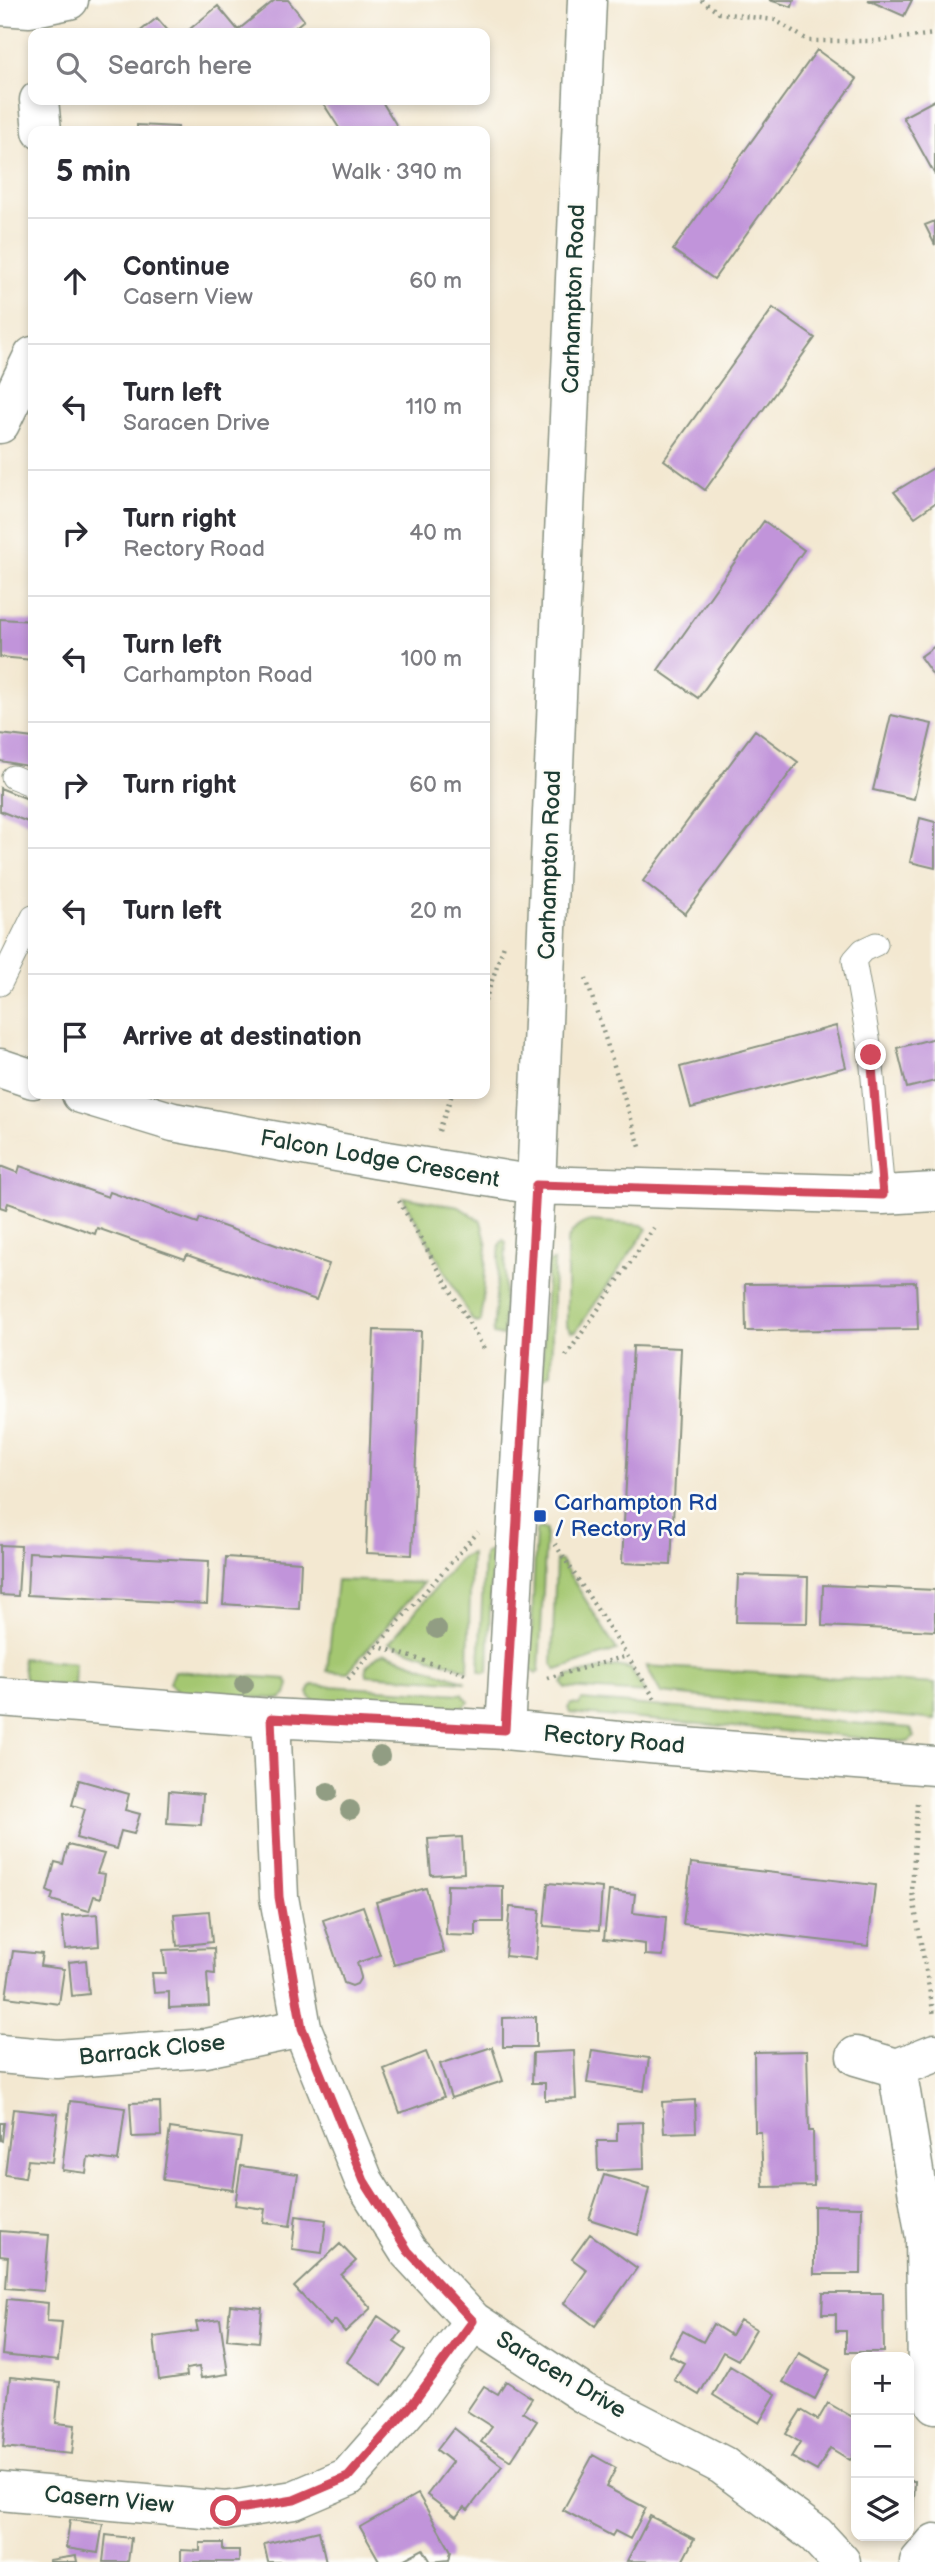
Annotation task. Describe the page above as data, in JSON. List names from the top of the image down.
{
  "streets": {
    "street": [
      "Carhampton Road",
      "Falcon Lodge Crescent",
      "Rectory Road",
      "Barrack Close",
      "Saracen Drive",
      "Casern View"
    ]
  },
  "crossings": [
    ["Carhampton Road", "Falcon Lodge Crescent"],
    ["Carhampton Road", "Rectory Road"],
    ["Rectory Road", "Saracen Drive"],
    ["Barrack Close", "Saracen Drive"],
    ["Saracen Drive", "Casern View"]
  ],
  "places": {
    "transit": ["Carhampton Rd / Rectory Rd"]
  },
  "page": {
    "search": "Search here",
    "heading": ["5 min", "Walk · 390 m"],
    "list": [
      ["Continue", "Casern View", "60 m"],
      ["Turn left", "Saracen Drive", "110 m"],
      ["Turn right", "Rectory Road", "40 m"],
      ["Turn left", "Carhampton Road", "100 m"],
      ["Turn right", "60 m"],
      ["Turn left", "20 m"],
      "Arrive at destination"
    ],
    "map_buttons": ["+", "−"]
  }
}
